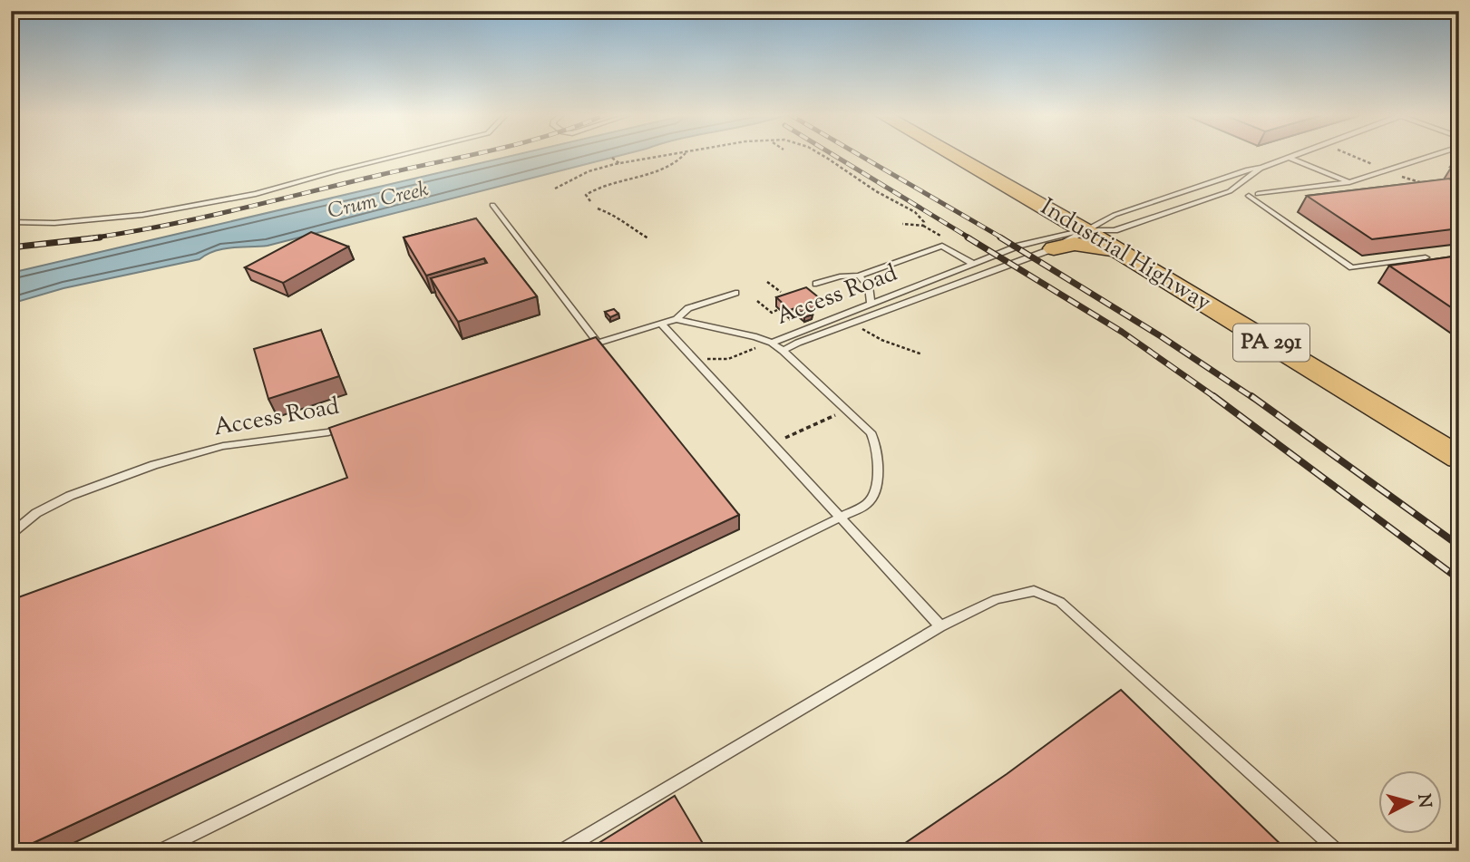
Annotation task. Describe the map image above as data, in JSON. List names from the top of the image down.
{
  "streets": {
    "main road": ["Industrial Highway", "PA 291"],
    "lane": ["Access Road"]
  },
  "crossings": [
    ["Industrial Highway", "Access Road"]
  ],
  "water": ["Crum Creek"],
  "north": "right"
}
